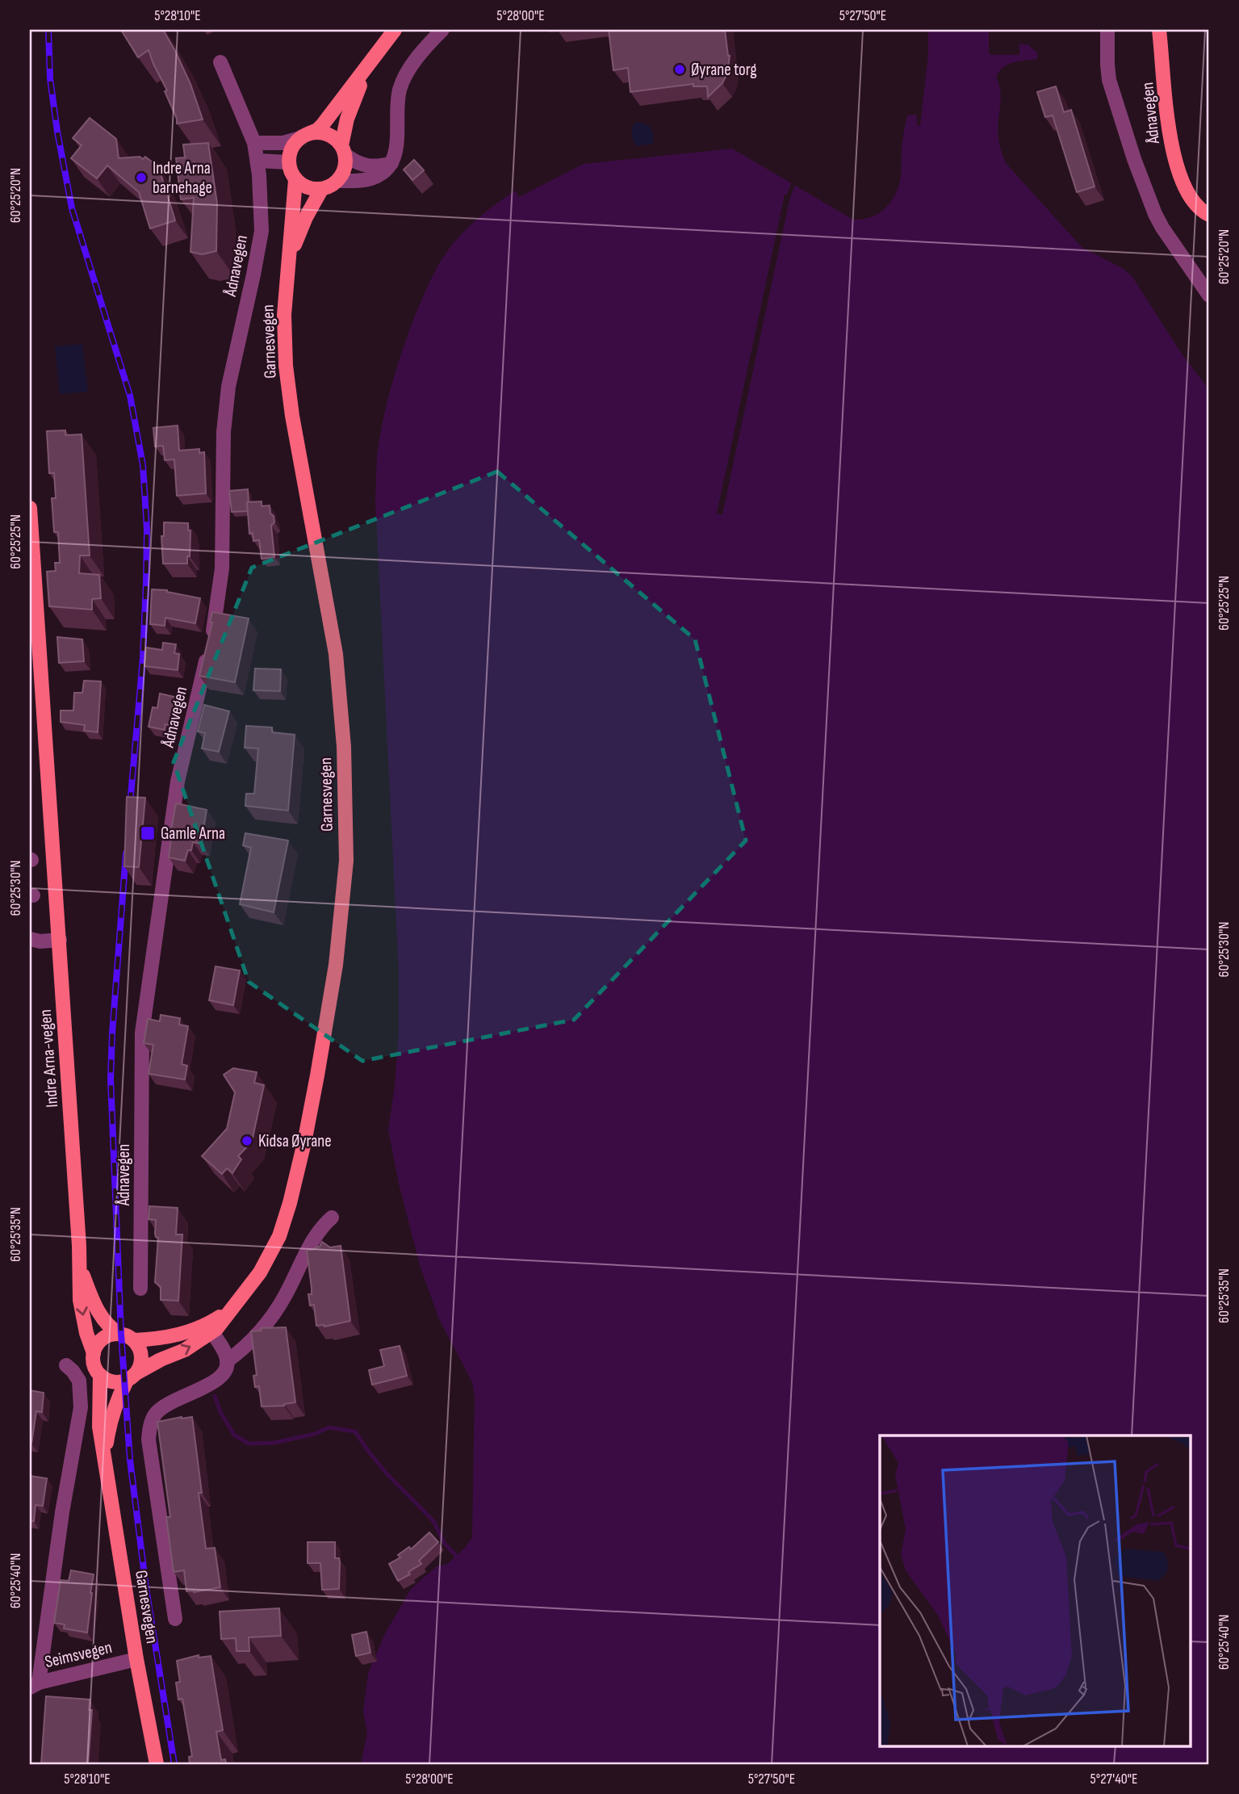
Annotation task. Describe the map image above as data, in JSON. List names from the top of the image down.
{
  "streets": {
    "main road": ["Ådnavegen", "Garnesvegen", "Indre Arna-vegen"],
    "street": ["Seimsvegen"]
  },
  "crossings": [
    ["Garnesvegen", "Indre Arna-vegen"],
    ["Garnesvegen", "Seimsvegen"]
  ],
  "places": {
    "other": ["Øyrane torg", "Indre Arna barnehage", "Kidsa Øyrane"],
    "transit": ["Gamle Arna"]
  },
  "coordinates": [
    "5°28'10\"E",
    "5°28'00\"E",
    "5°27'50\"E",
    "60°25'20\"N",
    "60°25'25\"N",
    "60°25'30\"N",
    "60°25'35\"N",
    "60°25'40\"N",
    "5°27'40\"E"
  ]
}
